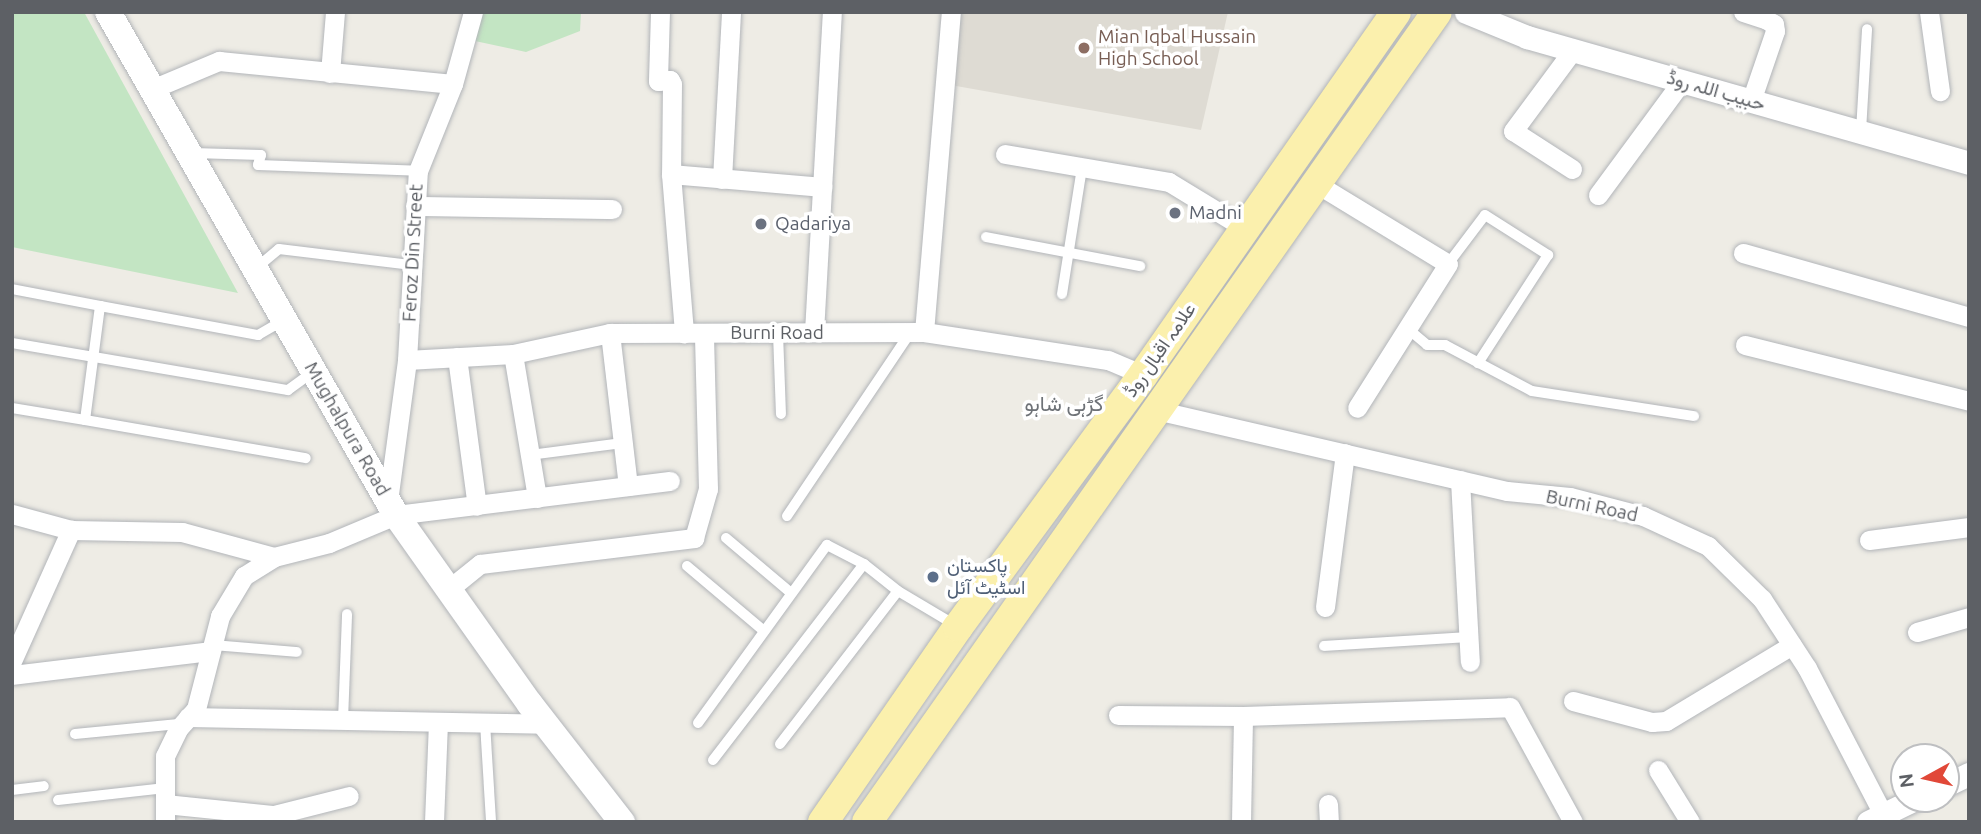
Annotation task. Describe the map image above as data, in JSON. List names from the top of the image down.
{
  "streets": {
    "main road": ["علامہ اقبال روڈ", "Mughalpura Road"],
    "street": ["حبیب اللہ روڈ", "Feroz Din Street", "Burni Road"]
  },
  "crossings": [
    ["Feroz Din Street", "Burni Road"],
    ["Feroz Din Street", "Mughalpura Road"],
    ["Burni Road", "علامہ اقبال روڈ"]
  ],
  "districts": ["گڑہی شاہو"],
  "places": [
    "Mian Iqbal Hussain High School",
    "Madni",
    "Qadariya",
    "پاکستان اسٹیٹ آئل"
  ],
  "north": "left"
}
